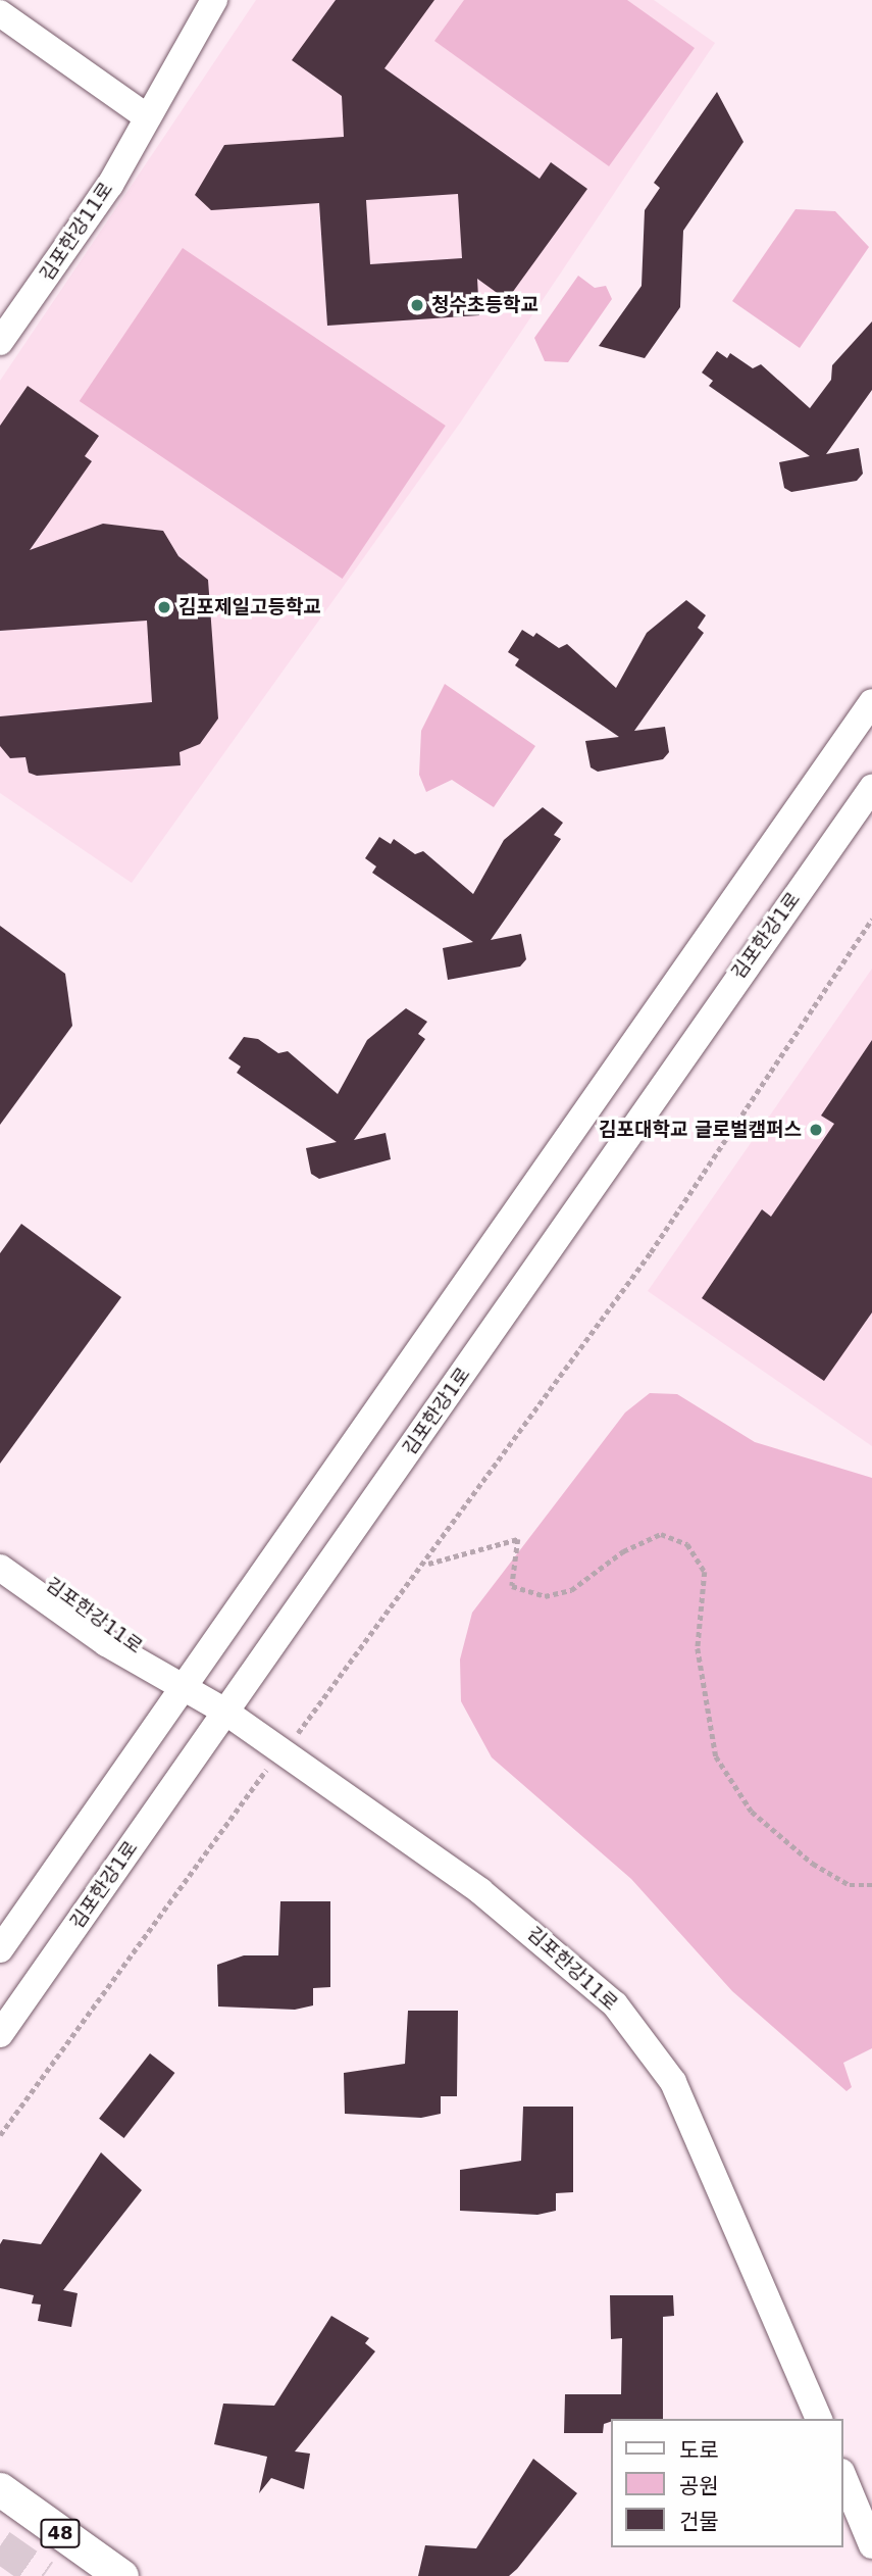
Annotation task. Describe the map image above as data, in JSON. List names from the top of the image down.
{
  "streets": {
    "main road": ["48"],
    "street": ["김포한강11로", "김포한강1로"]
  },
  "crossings": [
    ["김포한강11로", "김포한강1로"]
  ],
  "places": ["청수초등학교", "김포제일고등학교", "김포대학교 글로벌캠퍼스"],
  "legend": ["도로", "공원", "건물"]
}
